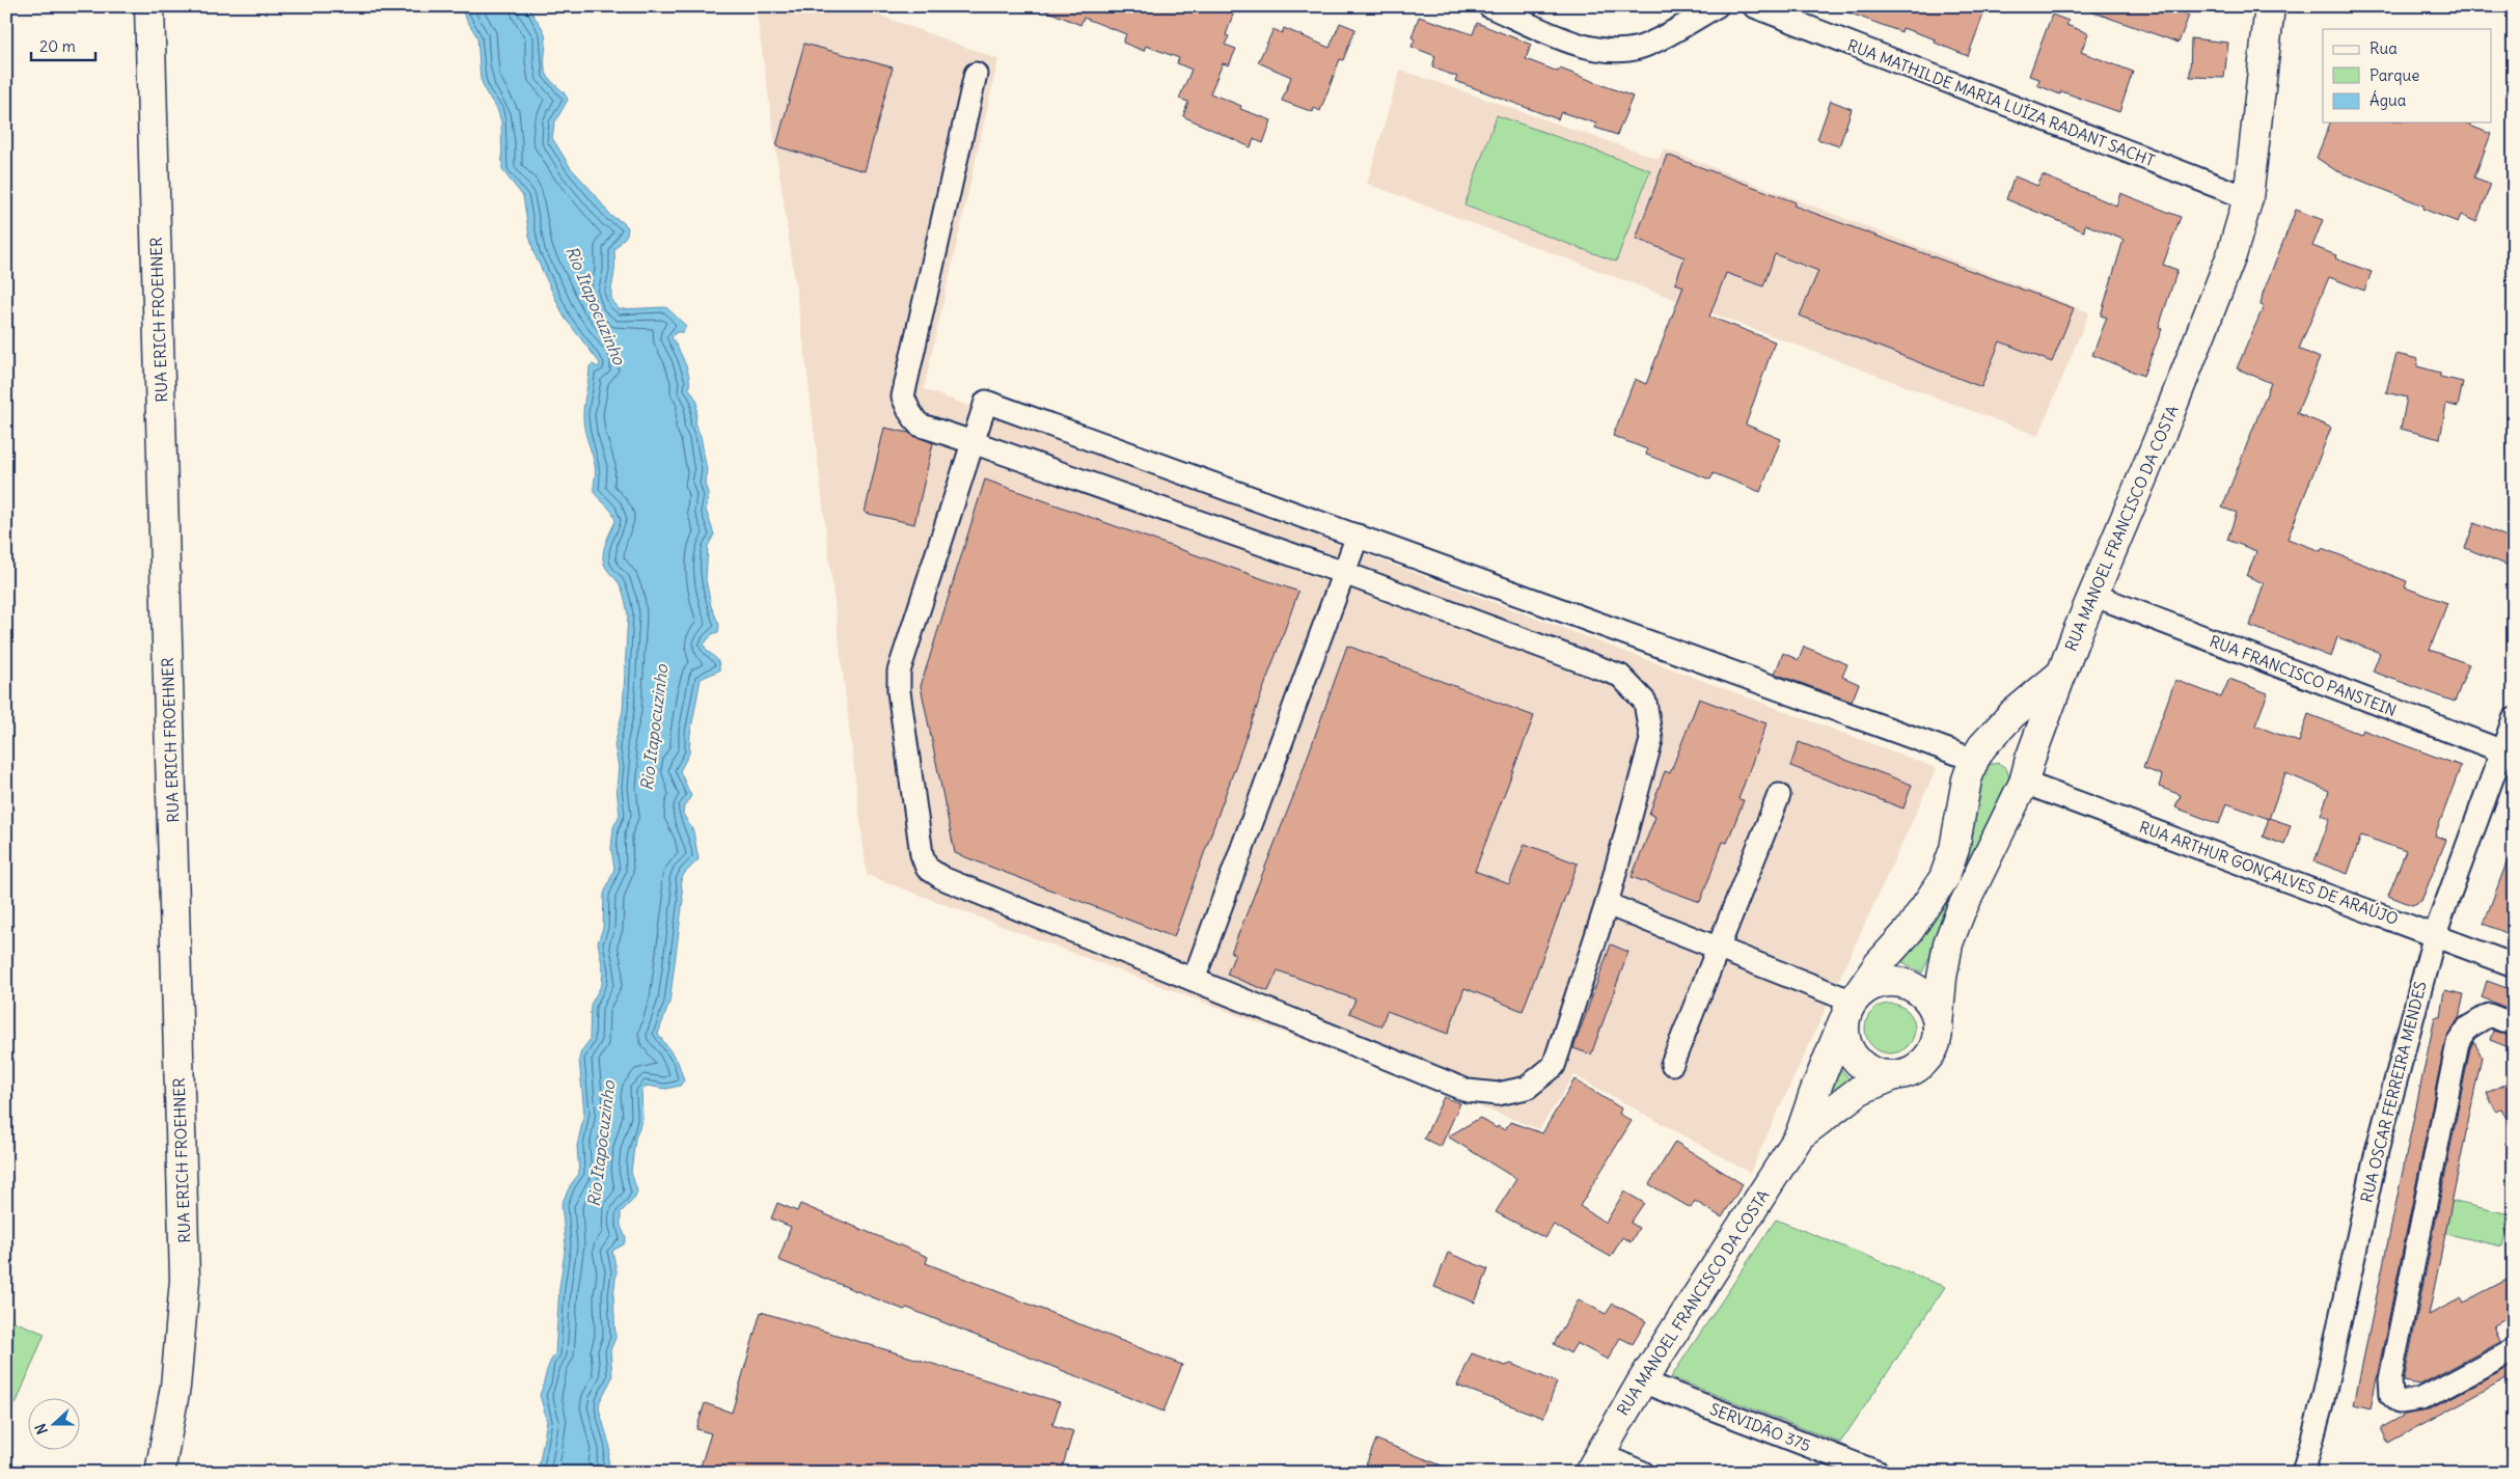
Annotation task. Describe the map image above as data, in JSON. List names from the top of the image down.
{
  "streets": {
    "main road": ["RUA ERICH FROEHNER", "RUA MANOEL FRANCISCO DA COSTA"],
    "street": [
      "RUA MATHILDE MARIA LUÍZA RADANT SACHT",
      "RUA FRANCISCO PANSTEIN",
      "RUA ARTHUR GONÇALVES DE ARAÚJO",
      "RUA OSCAR FERREIRA MENDES",
      "SERVIDÃO 375"
    ]
  },
  "crossings": [
    ["RUA MATHILDE MARIA LUÍZA RADANT SACHT", "RUA MANOEL FRANCISCO DA COSTA"],
    ["RUA MANOEL FRANCISCO DA COSTA", "RUA FRANCISCO PANSTEIN"],
    ["RUA MANOEL FRANCISCO DA COSTA", "SERVIDÃO 375"],
    ["RUA FRANCISCO PANSTEIN", "RUA OSCAR FERREIRA MENDES"],
    ["RUA ARTHUR GONÇALVES DE ARAÚJO", "RUA OSCAR FERREIRA MENDES"]
  ],
  "water": ["Rio Itapocuzinho"],
  "legend": ["Rua", "Parque", "Água"],
  "scale_bar": "20 m",
  "north": "left"
}
